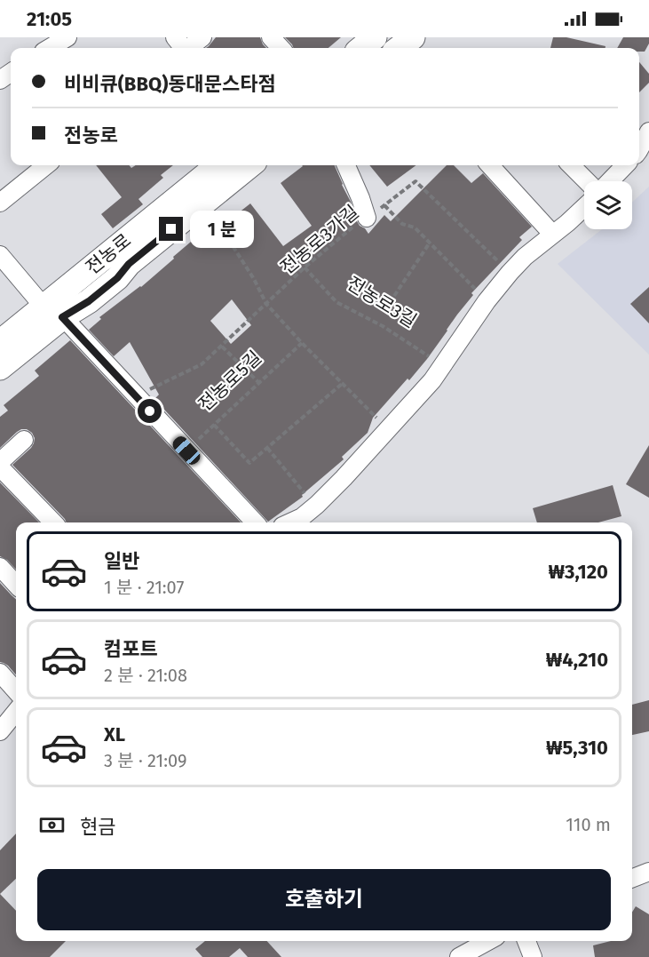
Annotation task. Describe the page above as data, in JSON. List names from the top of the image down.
{
  "streets": {
    "main road": ["전농로"],
    "path": ["전농로3가길", "전농로3길", "전농로5길"]
  },
  "crossings": [
    ["전농로3가길", "전농로3길"]
  ],
  "page": {
    "status": "21:05",
    "banner": ["비비큐(BBQ)동대문스타점", "전농로"],
    "bubble": "1 분",
    "list": [
      {
        "name": "일반",
        "note": "1 분 · 21:07",
        "value": "₩3,120"
      },
      {
        "name": "컴포트",
        "note": "2 분 · 21:08",
        "value": "₩4,210"
      },
      {
        "name": "XL",
        "note": "3 분 · 21:09",
        "value": "₩5,310"
      }
    ],
    "pay": ["현금", "110 m"],
    "buttons": "호출하기"
  }
}
